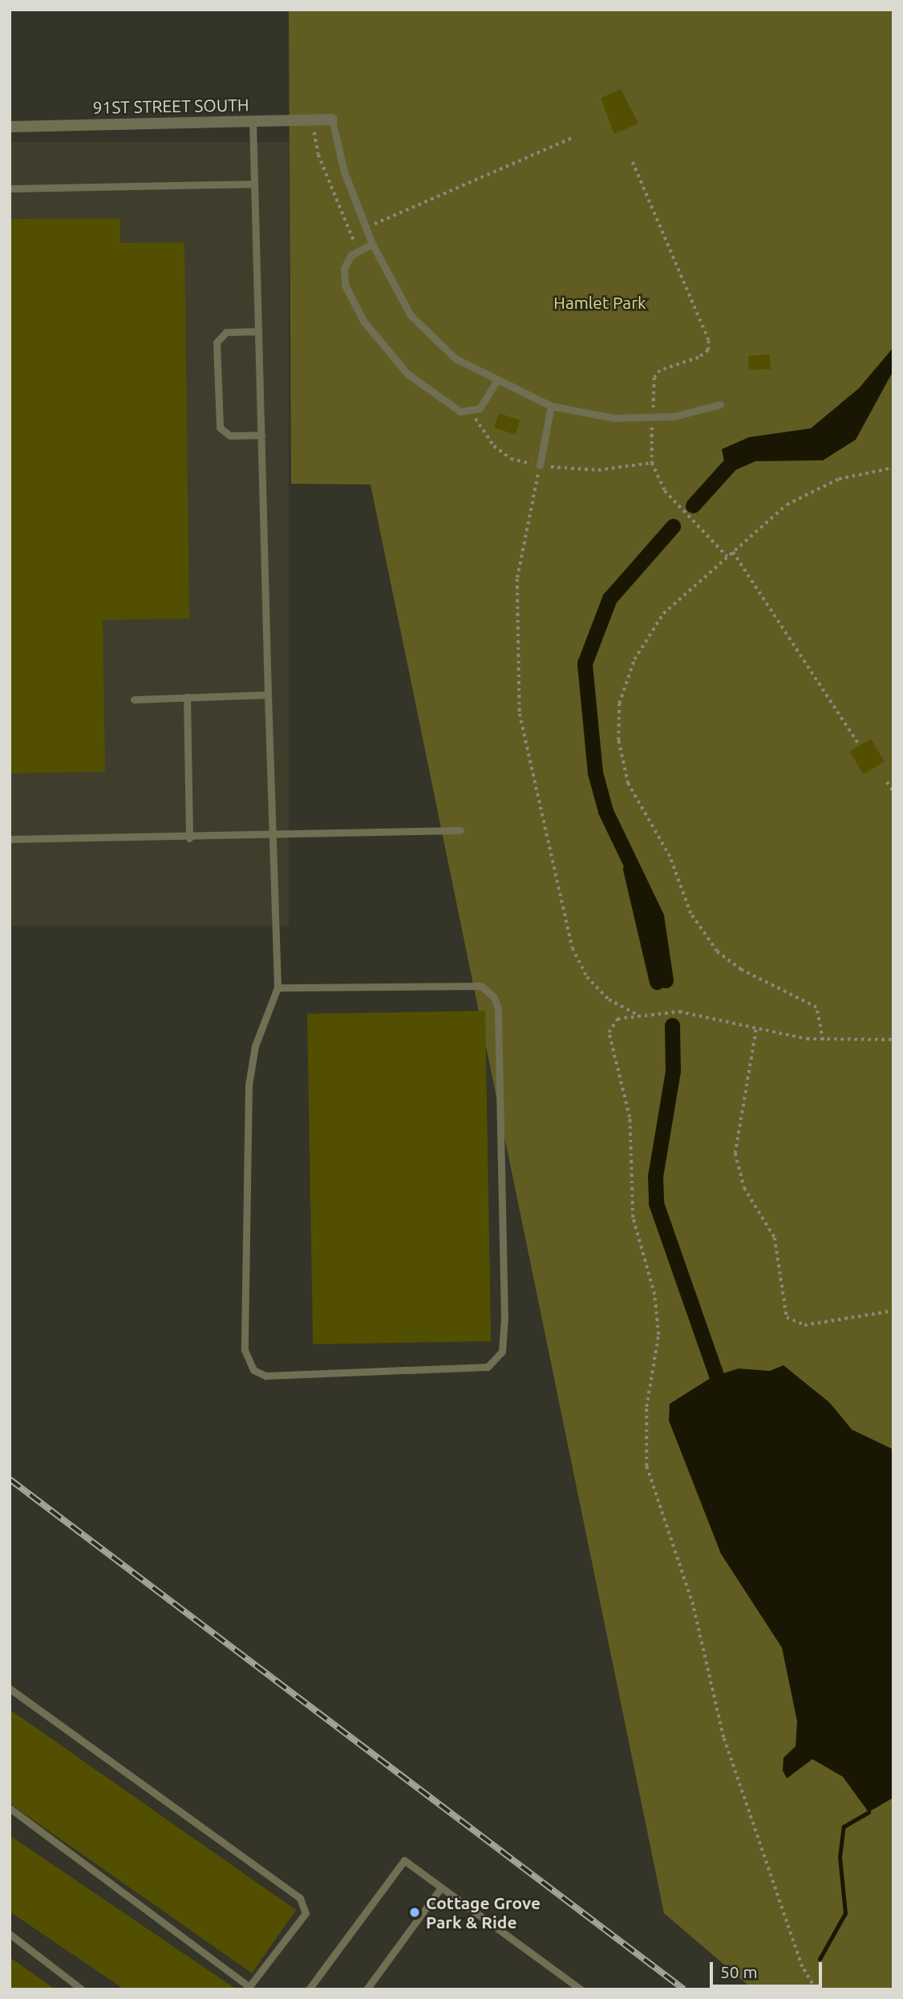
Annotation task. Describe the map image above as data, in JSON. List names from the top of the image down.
{
  "streets": {
    "street": ["91ST STREET SOUTH"]
  },
  "parks": ["Hamlet Park"],
  "places": ["Cottage Grove Park & Ride"],
  "scale_bar": "50 m"
}
